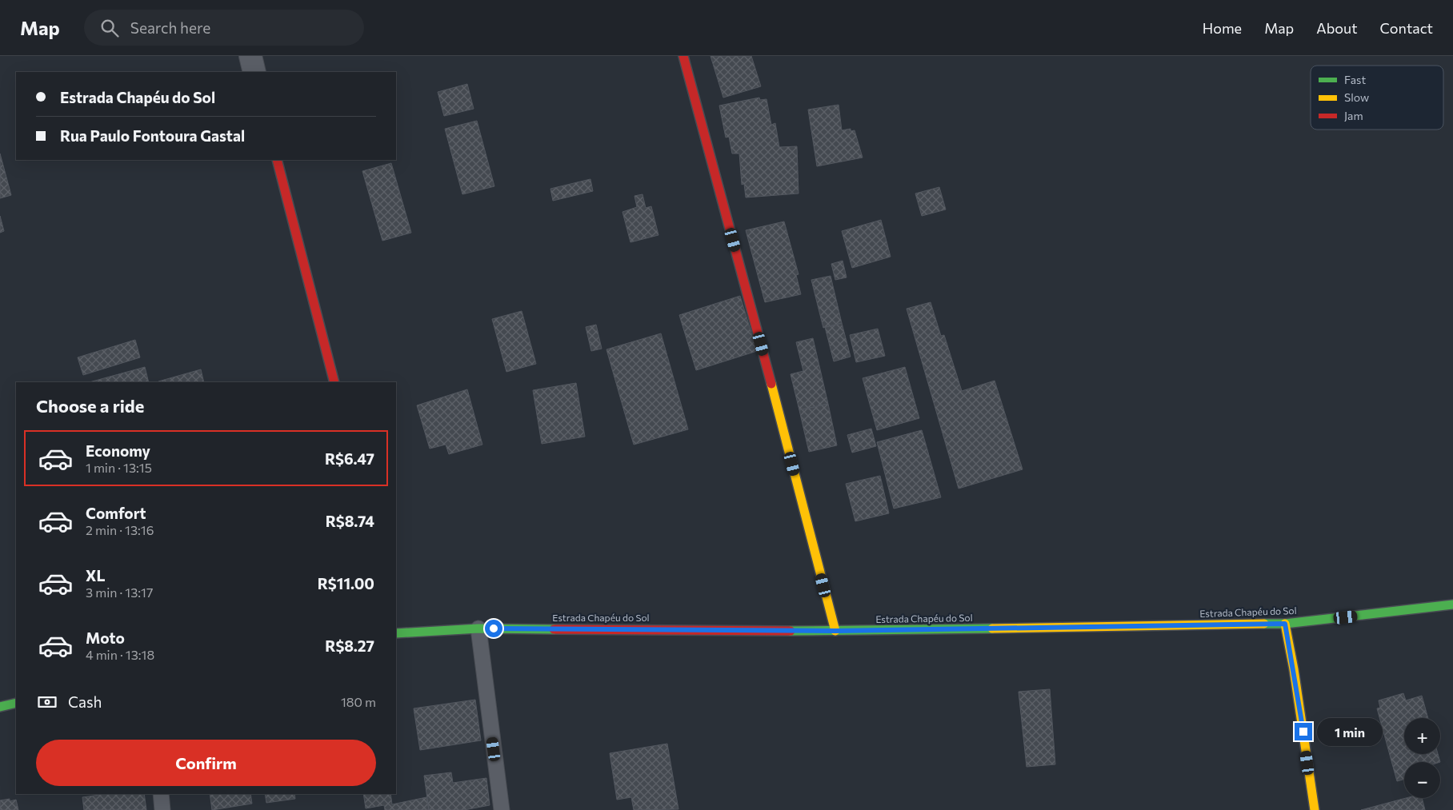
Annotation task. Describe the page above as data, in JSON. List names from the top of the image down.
{
  "streets": {
    "main road": ["Estrada Chapéu do Sol"]
  },
  "legend": ["Fast", "Slow", "Jam"],
  "page": {
    "header": "Map",
    "search": "Search here",
    "nav": [
      "Home",
      "Map",
      "About",
      "Contact"
    ],
    "banner": ["Estrada Chapéu do Sol", "Rua Paulo Fontoura Gastal"],
    "heading": "Choose a ride",
    "list": [
      {
        "name": "Economy",
        "note": "1 min · 13:15",
        "value": "R$6.47"
      },
      {
        "name": "Comfort",
        "note": "2 min · 13:16",
        "value": "R$8.74"
      },
      {
        "name": "XL",
        "note": "3 min · 13:17",
        "value": "R$11.00"
      },
      {
        "name": "Moto",
        "note": "4 min · 13:18",
        "value": "R$8.27"
      }
    ],
    "pay": ["Cash", "180 m"],
    "map_buttons": ["+", "−"],
    "bubble": "1 min",
    "buttons": "Confirm"
  }
}
